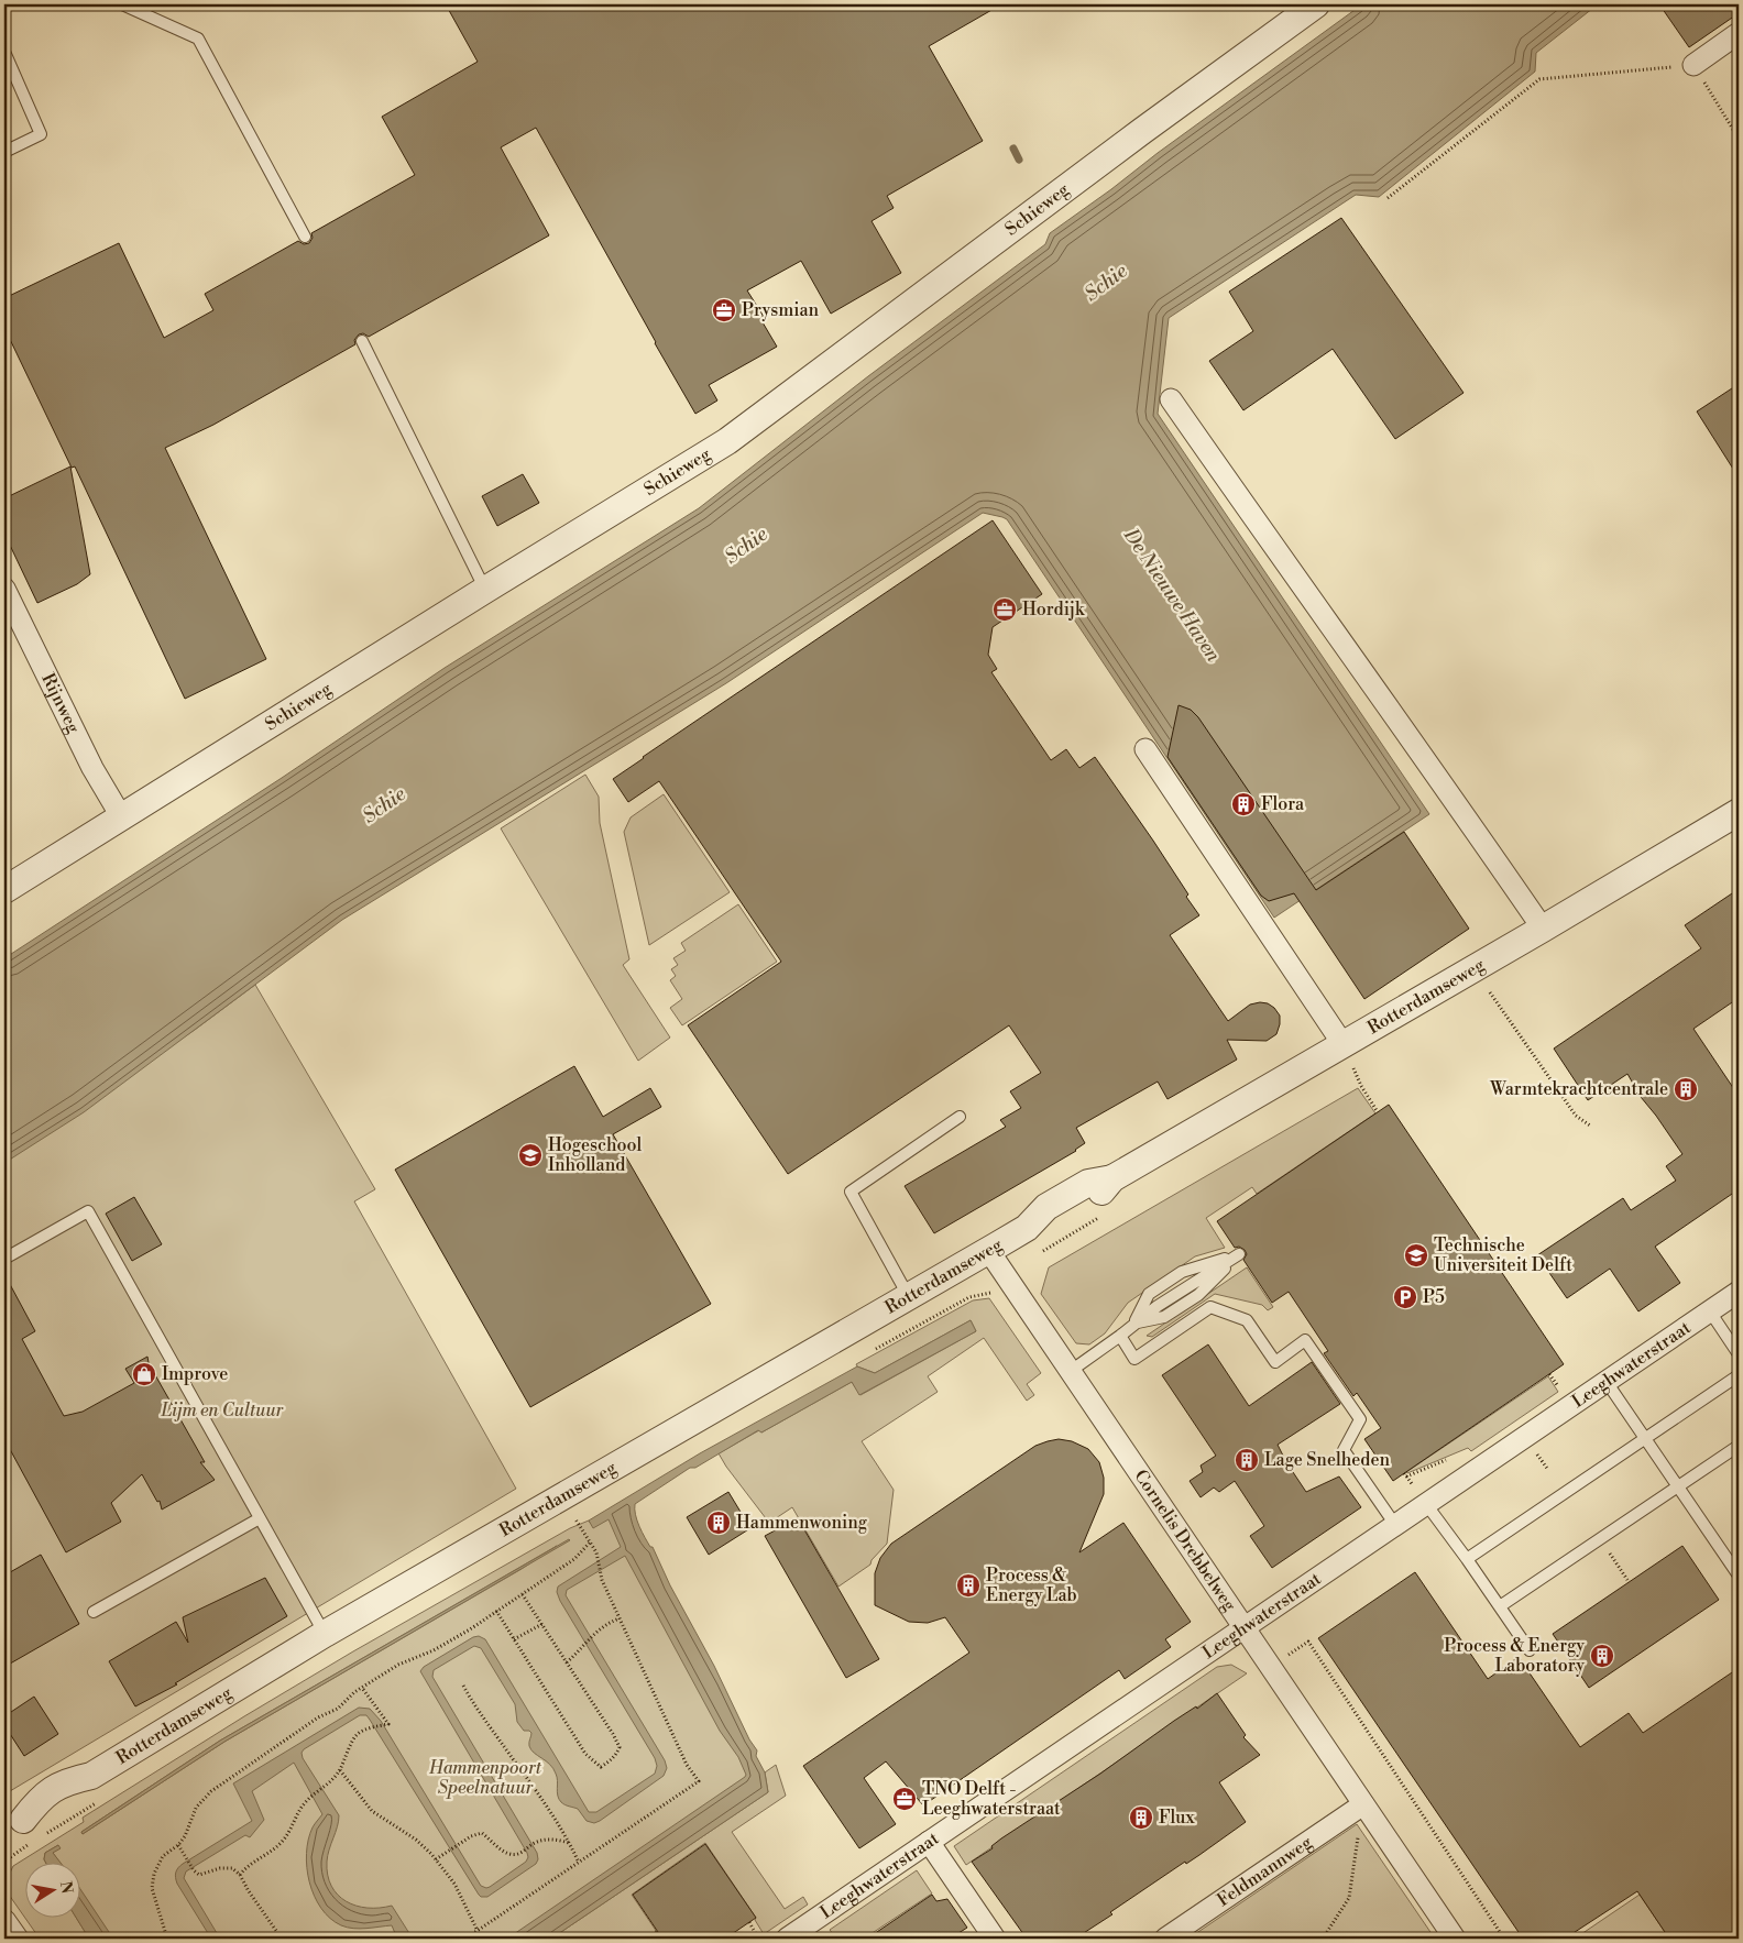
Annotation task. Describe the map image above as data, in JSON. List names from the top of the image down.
{
  "streets": {
    "street": [
      "Schieweg",
      "Rijnweg",
      "Rotterdamseweg",
      "Leeghwaterstraat",
      "Cornelis Drebbelweg",
      "Feldmannweg"
    ]
  },
  "crossings": [
    ["Schieweg", "Rijnweg"],
    ["Rotterdamseweg", "Cornelis Drebbelweg"],
    ["Leeghwaterstraat", "Cornelis Drebbelweg"],
    ["Cornelis Drebbelweg", "Feldmannweg"]
  ],
  "water": ["Schie", "De Nieuwe Haven"],
  "parks": ["Lijm en Cultuur", "Hammenpoort Speelnatuur"],
  "places": {
    "office": ["Prysmian", "Hordijk", "TNO Delft - Leeghwaterstraat"],
    "building": [
      "Flora",
      "Warmtekrachtcentrale",
      "Lage Snelheden",
      "Hammenwoning",
      "Process & Energy Lab",
      "Process & Energy Laboratory",
      "Flux"
    ],
    "school or university": ["Hogeschool Inholland", "Technische Universiteit Delft"],
    "parking": ["P5"],
    "shop": ["Improve"]
  },
  "north": "right"
}
